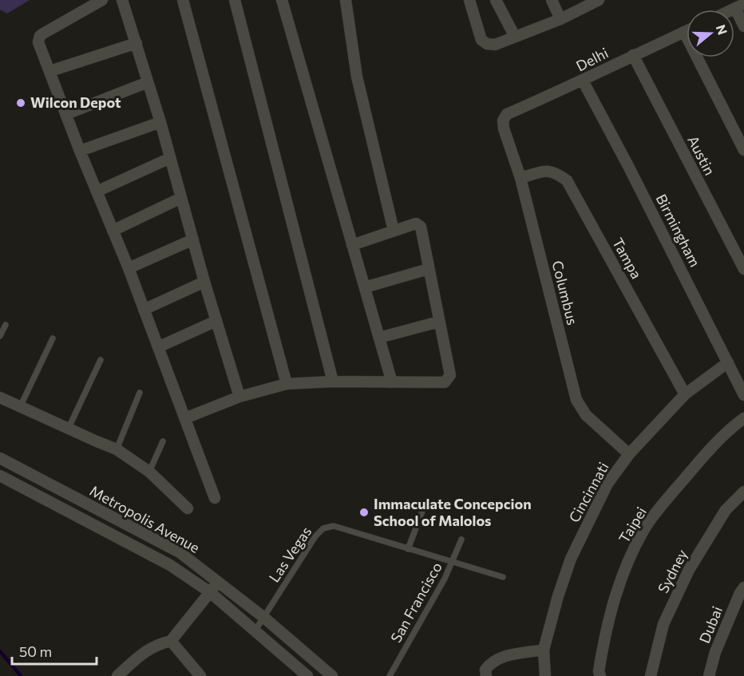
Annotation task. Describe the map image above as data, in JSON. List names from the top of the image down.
{
  "streets": {
    "street": [
      "Delhi",
      "Austin",
      "Birmingham",
      "Tampa",
      "Columbus",
      "Cincinnati",
      "Metropolis Avenue",
      "Taipei",
      "Sydney",
      "Dubai"
    ],
    "lane": ["Las Vegas", "San Francisco"]
  },
  "crossings": [
    ["Delhi", "Austin"],
    ["Delhi", "Birmingham"],
    ["Delhi", "Columbus"],
    ["Birmingham", "Cincinnati"],
    ["Tampa", "Columbus"],
    ["Tampa", "Cincinnati"],
    ["Columbus", "Cincinnati"],
    ["Metropolis Avenue", "Las Vegas"],
    ["Las Vegas", "San Francisco"]
  ],
  "places": ["Wilcon Depot", "Immaculate Concepcion School of Malolos"],
  "scale_bar": "50 m",
  "north": "right"
}
